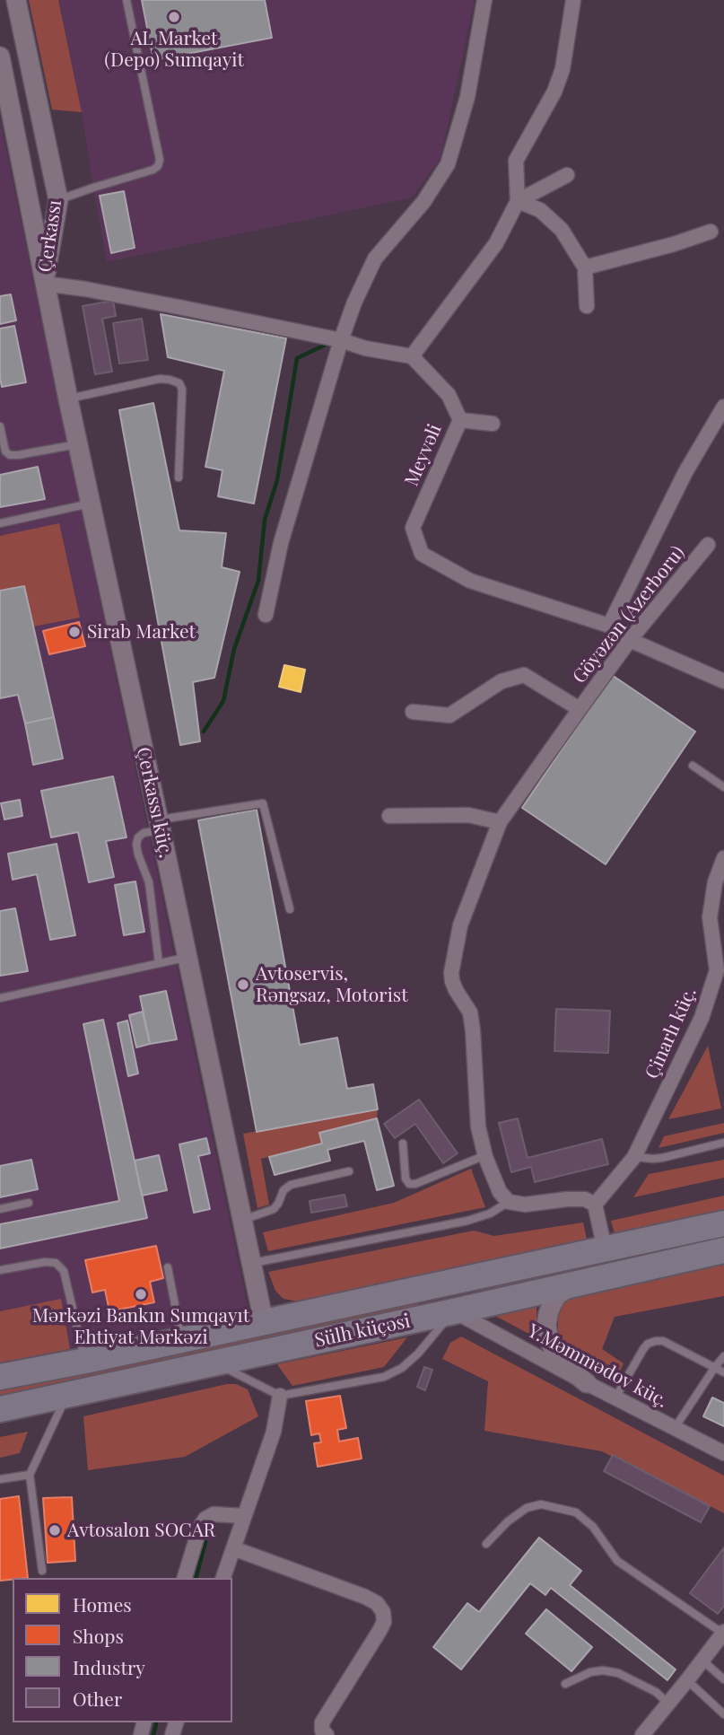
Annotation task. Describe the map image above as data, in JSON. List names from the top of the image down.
{
  "streets": {
    "highway": ["Sülh küçəsi"],
    "street": [
      "Çerkassı",
      "Meyvəli",
      "Göyəzən (Azerboru)",
      "Çerkassı küç.",
      "Çinarlı küç.",
      "Y.Məmmədov küç."
    ]
  },
  "crossings": [
    ["Çerkassı", "Çerkassı küç."],
    ["Meyvəli", "Göyəzən (Azerboru)"],
    ["Çerkassı küç.", "Sülh küçəsi"],
    ["Sülh küçəsi", "Y.Məmmədov küç."]
  ],
  "places": [
    "AL Market (Depo) Sumqayit",
    "Sirab Market",
    "Avtoservis, Rəngsaz, Motorist",
    "Mərkəzi Bankın Sumqayıt Ehtiyat Mərkəzi",
    "Avtosalon SOCAR"
  ],
  "legend": [
    "Homes",
    "Shops",
    "Industry",
    "Other"
  ]
}
